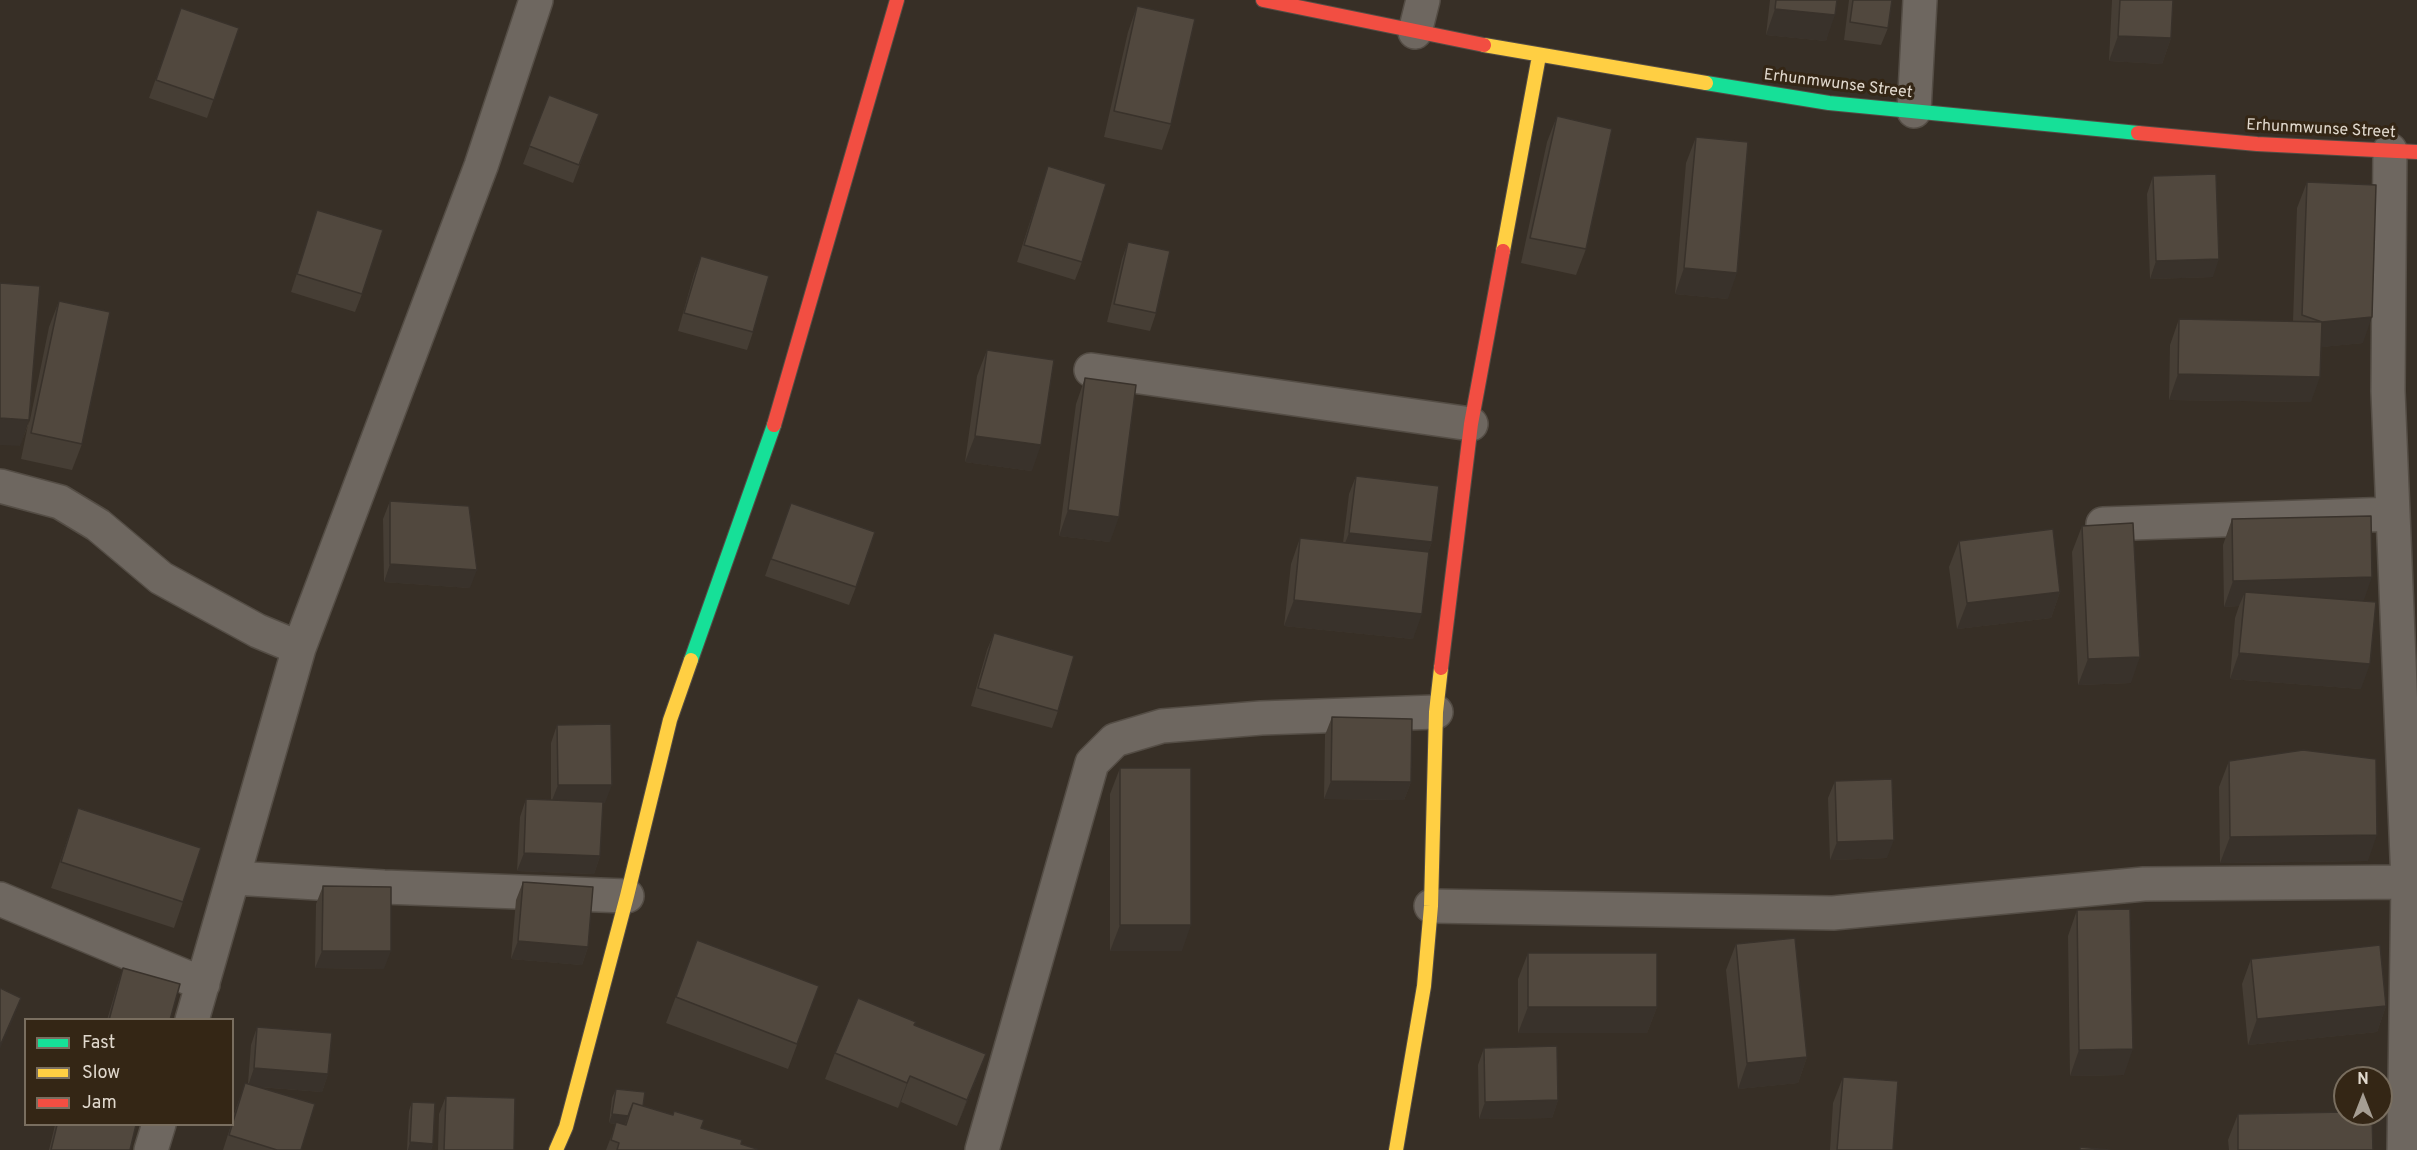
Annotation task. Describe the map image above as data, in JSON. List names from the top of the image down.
{
  "streets": {
    "street": ["Erhunmwunse Street"]
  },
  "legend": ["Fast", "Slow", "Jam"],
  "north": "top"
}
